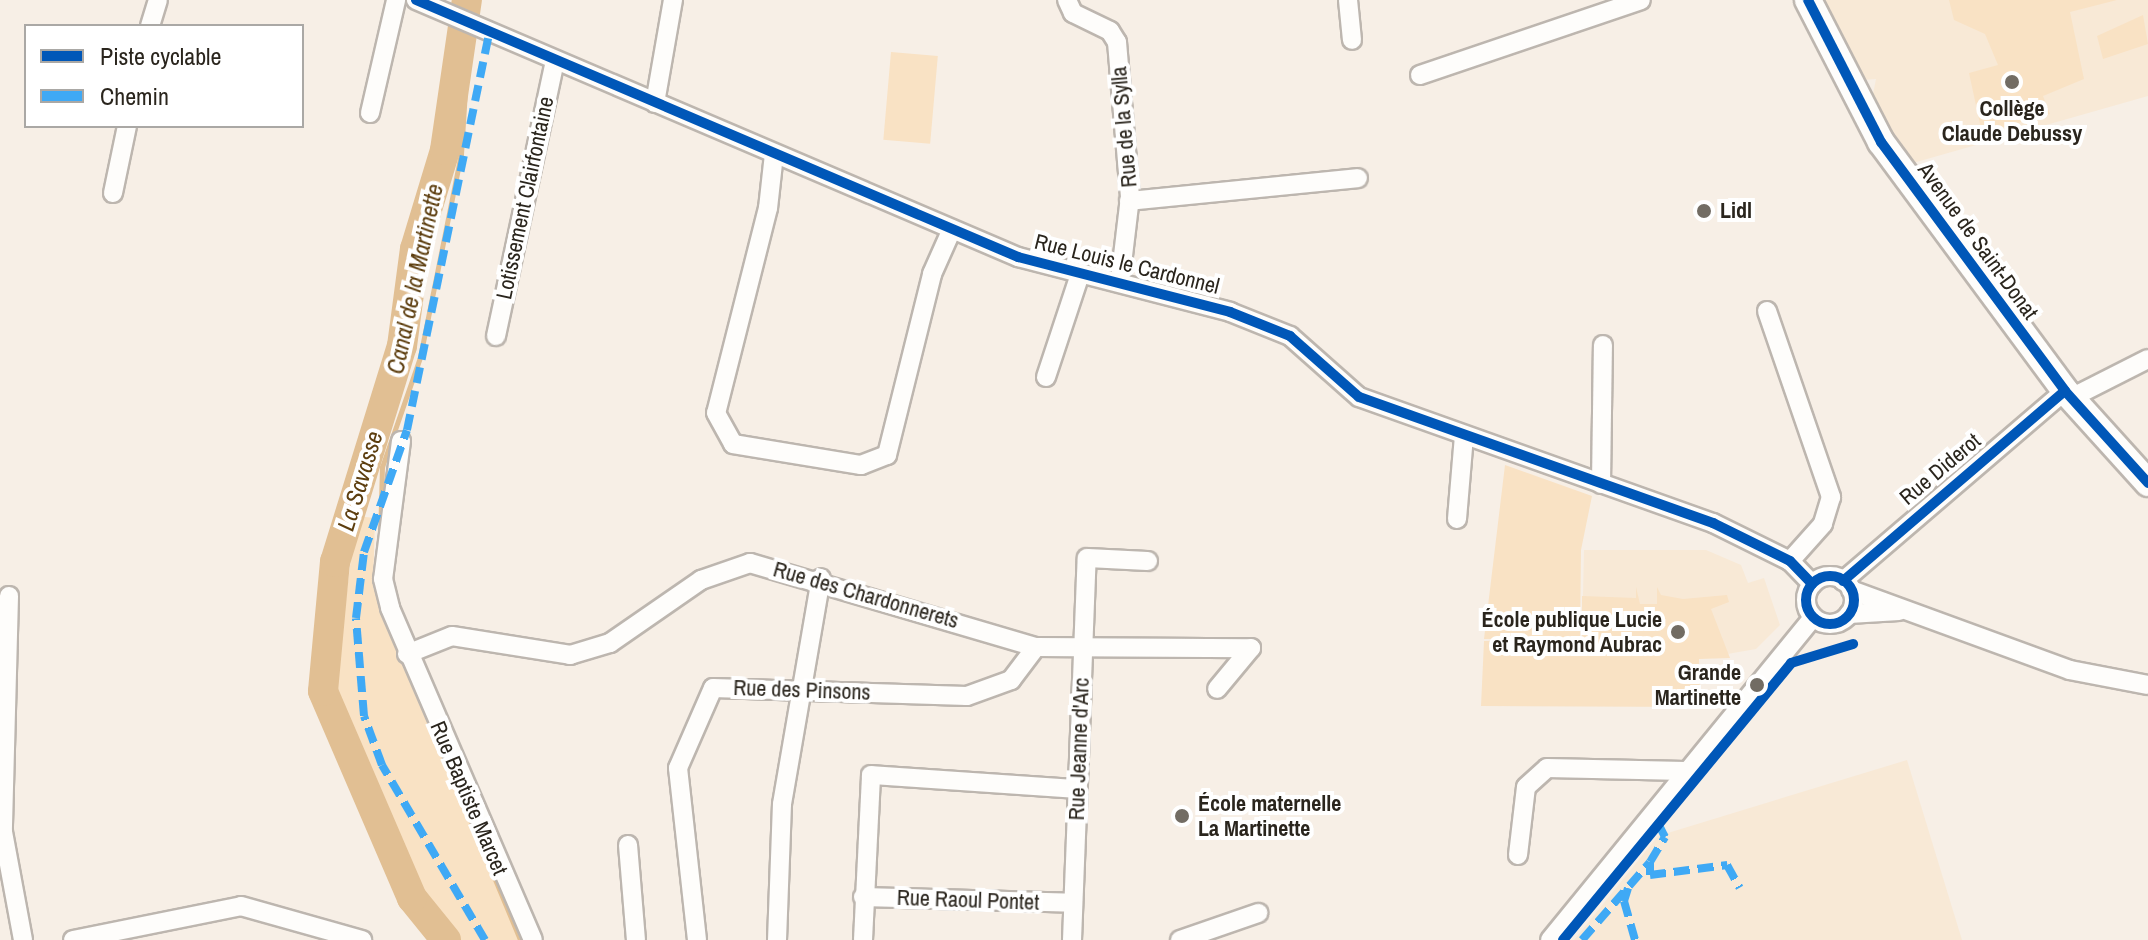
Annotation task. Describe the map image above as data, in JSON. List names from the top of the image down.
{
  "streets": {
    "main road": ["Avenue de Saint-Donat"],
    "street": [
      "Rue de la Sylla",
      "Lotissement Clairfontaine",
      "Rue Louis le Cardonnel",
      "Rue Diderot",
      "Rue des Chardonnerets",
      "Rue des Pinsons",
      "Rue Jeanne d'Arc",
      "Rue Baptiste Marcet",
      "Rue Raoul Pontet"
    ]
  },
  "crossings": [
    ["Rue de la Sylla", "Rue Louis le Cardonnel"],
    ["Lotissement Clairfontaine", "Rue Louis le Cardonnel"],
    ["Avenue de Saint-Donat", "Rue Diderot"],
    ["Rue Louis le Cardonnel", "Rue Diderot"],
    ["Rue des Chardonnerets", "Rue des Pinsons"],
    ["Rue des Chardonnerets", "Rue Jeanne d'Arc"],
    ["Rue des Chardonnerets", "Rue Baptiste Marcet"],
    ["Rue Jeanne d'Arc", "Rue Raoul Pontet"]
  ],
  "water": ["Canal de la Martinette", "La Savasse"],
  "places": [
    "Collège Claude Debussy",
    "Lidl",
    "École publique Lucie et Raymond Aubrac",
    "Grande Martinette",
    "École maternelle La Martinette"
  ],
  "legend": ["Piste cyclable", "Chemin"]
}
